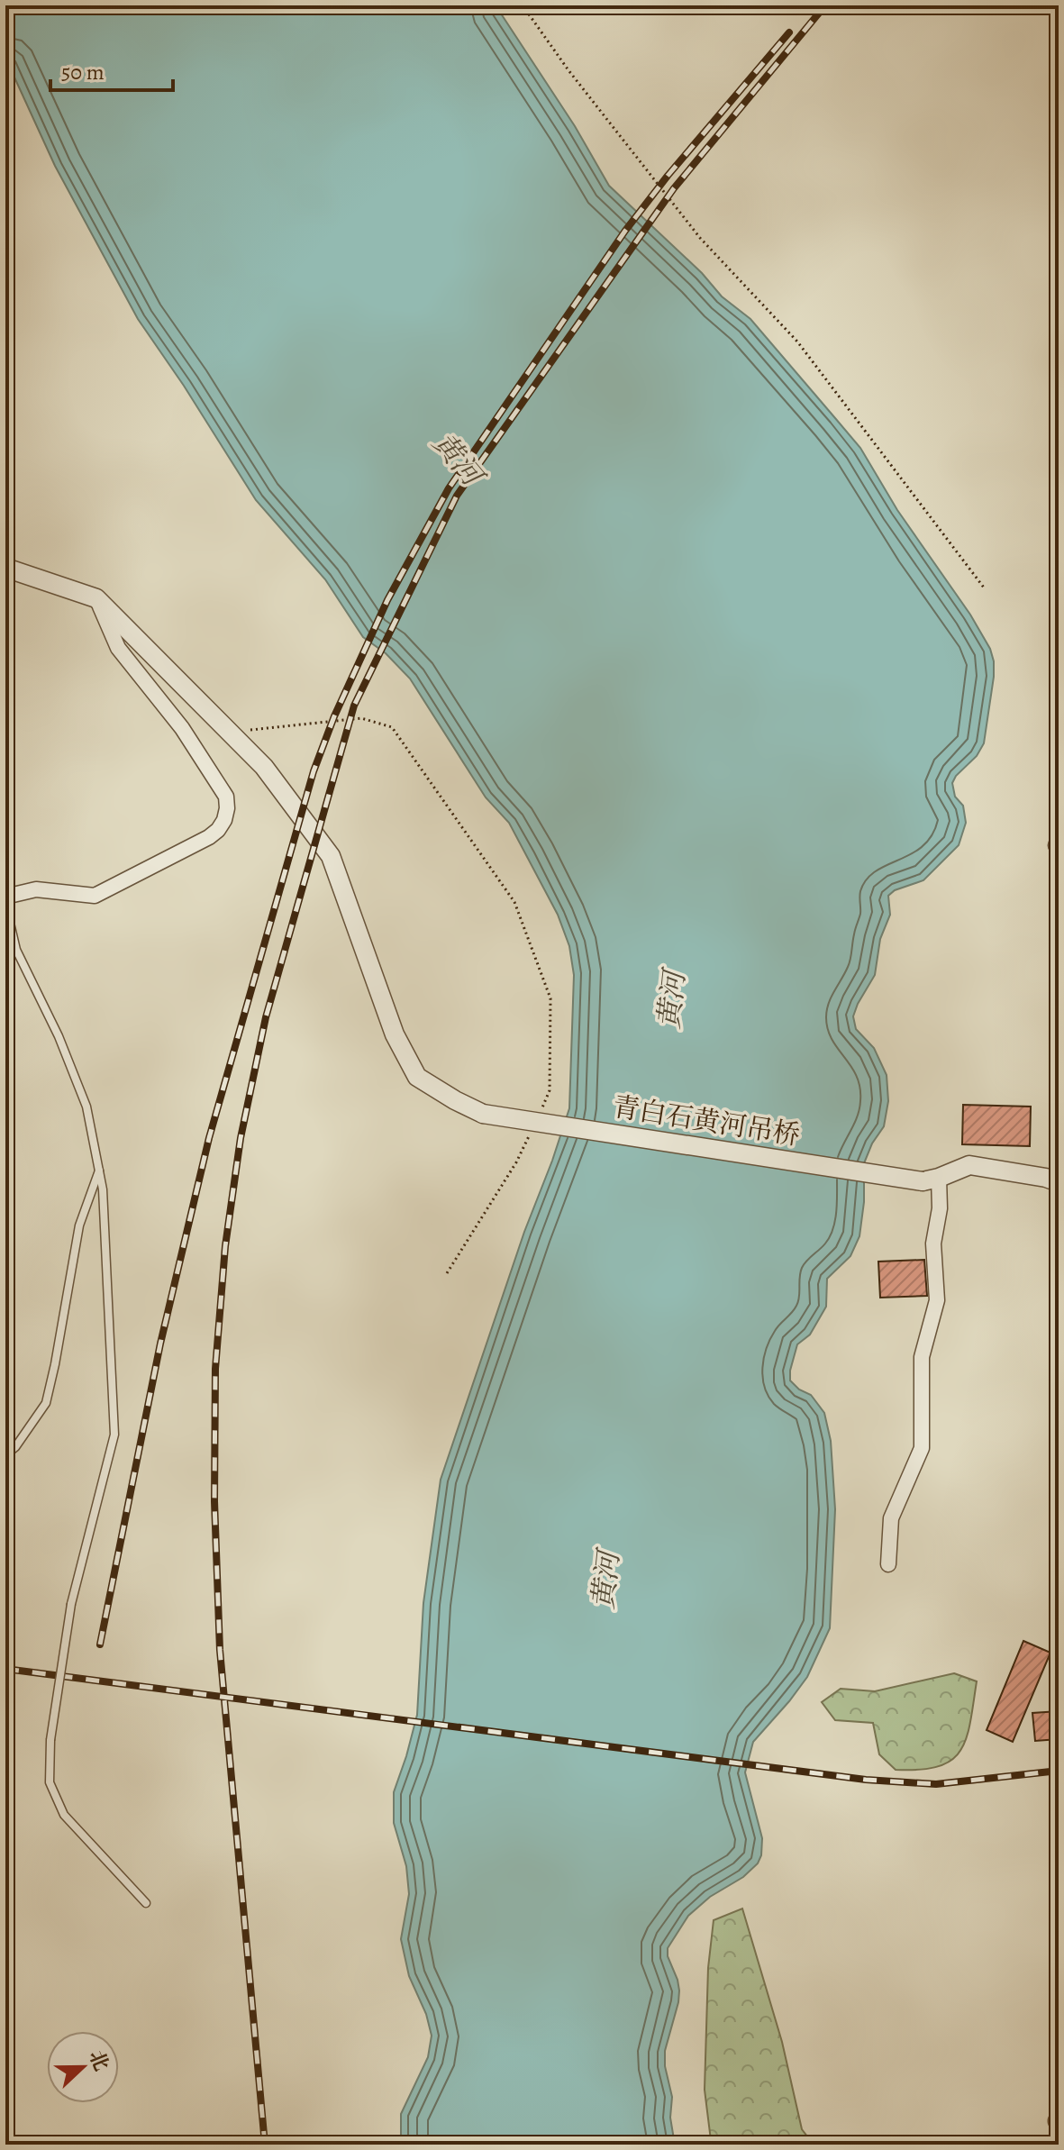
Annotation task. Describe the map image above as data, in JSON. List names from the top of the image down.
{
  "streets": {
    "street": ["青白石黄河吊桥"]
  },
  "water": ["黄河"],
  "scale_bar": "50 m",
  "north": "right"
}
